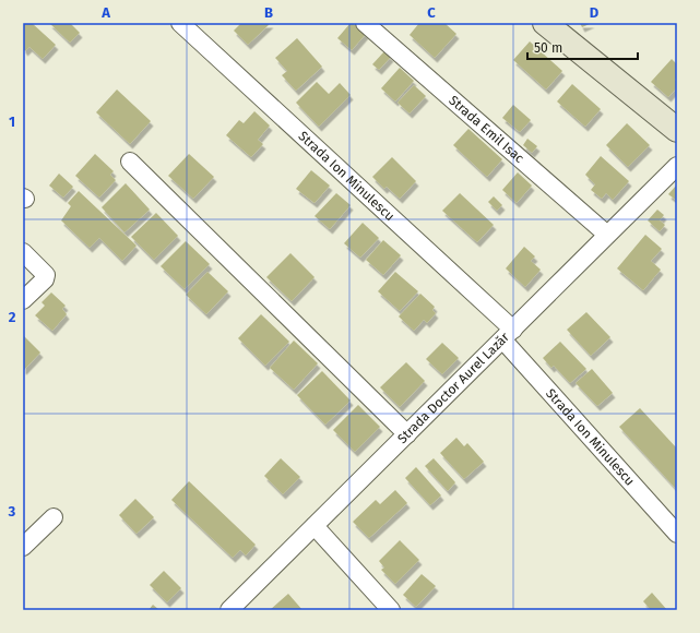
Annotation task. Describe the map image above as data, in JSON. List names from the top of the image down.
{
  "streets": {
    "street": ["Strada Emil Isac", "Strada Ion Minulescu", "Strada Doctor Aurel Lazăr"]
  },
  "crossings": [
    ["Strada Emil Isac", "Strada Doctor Aurel Lazăr"],
    ["Strada Ion Minulescu", "Strada Doctor Aurel Lazăr"]
  ],
  "scale_bar": "50 m",
  "grid": {
    "columns": [
      "A",
      "B",
      "C",
      "D"
    ],
    "rows": ["1", "2", "3"]
  }
}
